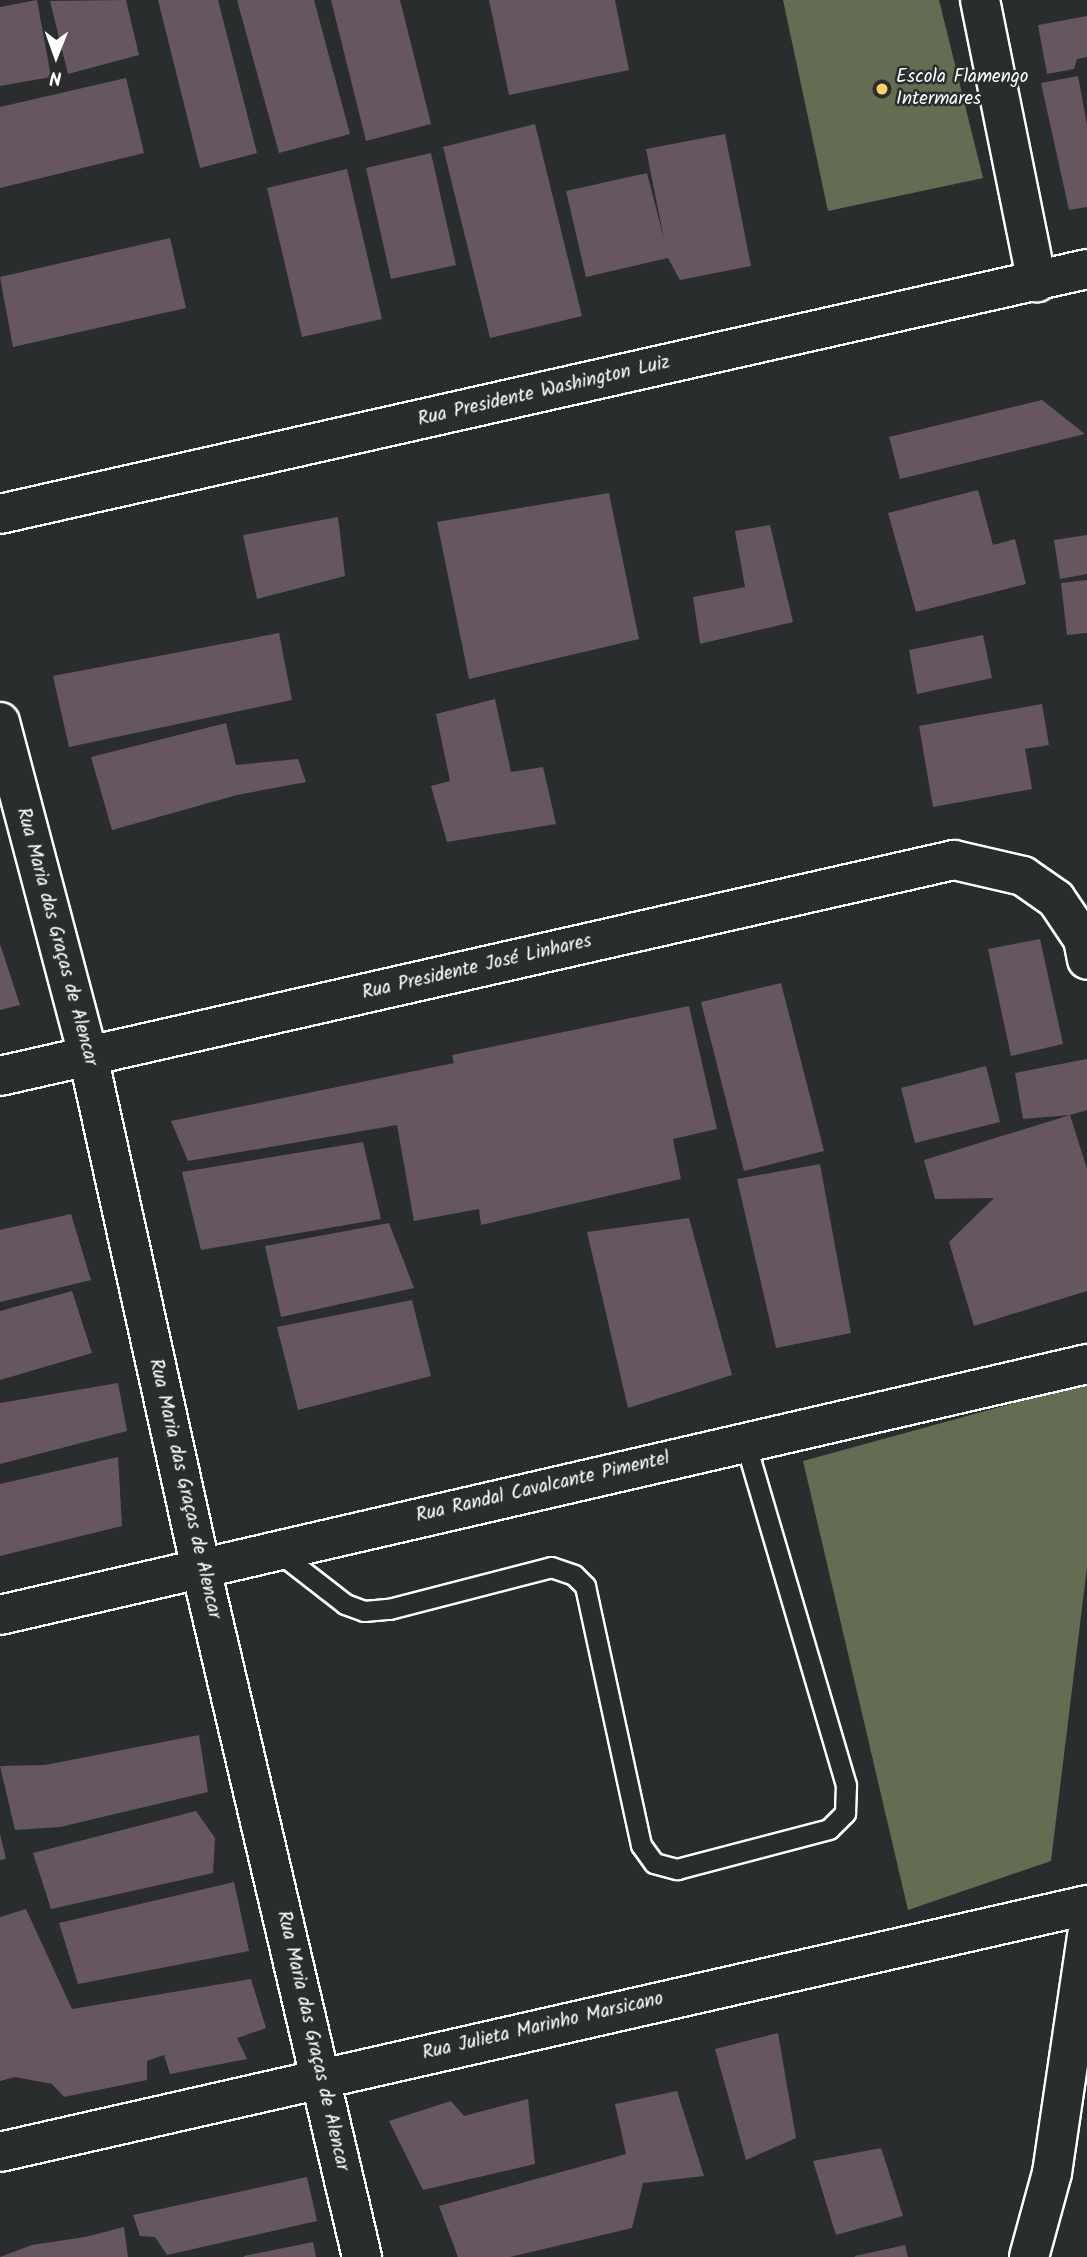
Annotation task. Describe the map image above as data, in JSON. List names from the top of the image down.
{
  "streets": {
    "street": [
      "Rua Presidente Washington Luiz",
      "Rua Maria das Graças de Alencar",
      "Rua Presidente José Linhares",
      "Rua Randal Cavalcante Pimentel",
      "Rua Julieta Marinho Marsicano"
    ]
  },
  "crossings": [
    ["Rua Maria das Graças de Alencar", "Rua Presidente José Linhares"],
    ["Rua Maria das Graças de Alencar", "Rua Randal Cavalcante Pimentel"],
    ["Rua Maria das Graças de Alencar", "Rua Julieta Marinho Marsicano"]
  ],
  "places": ["Escola Flamengo Intermares"],
  "north": "bottom"
}
